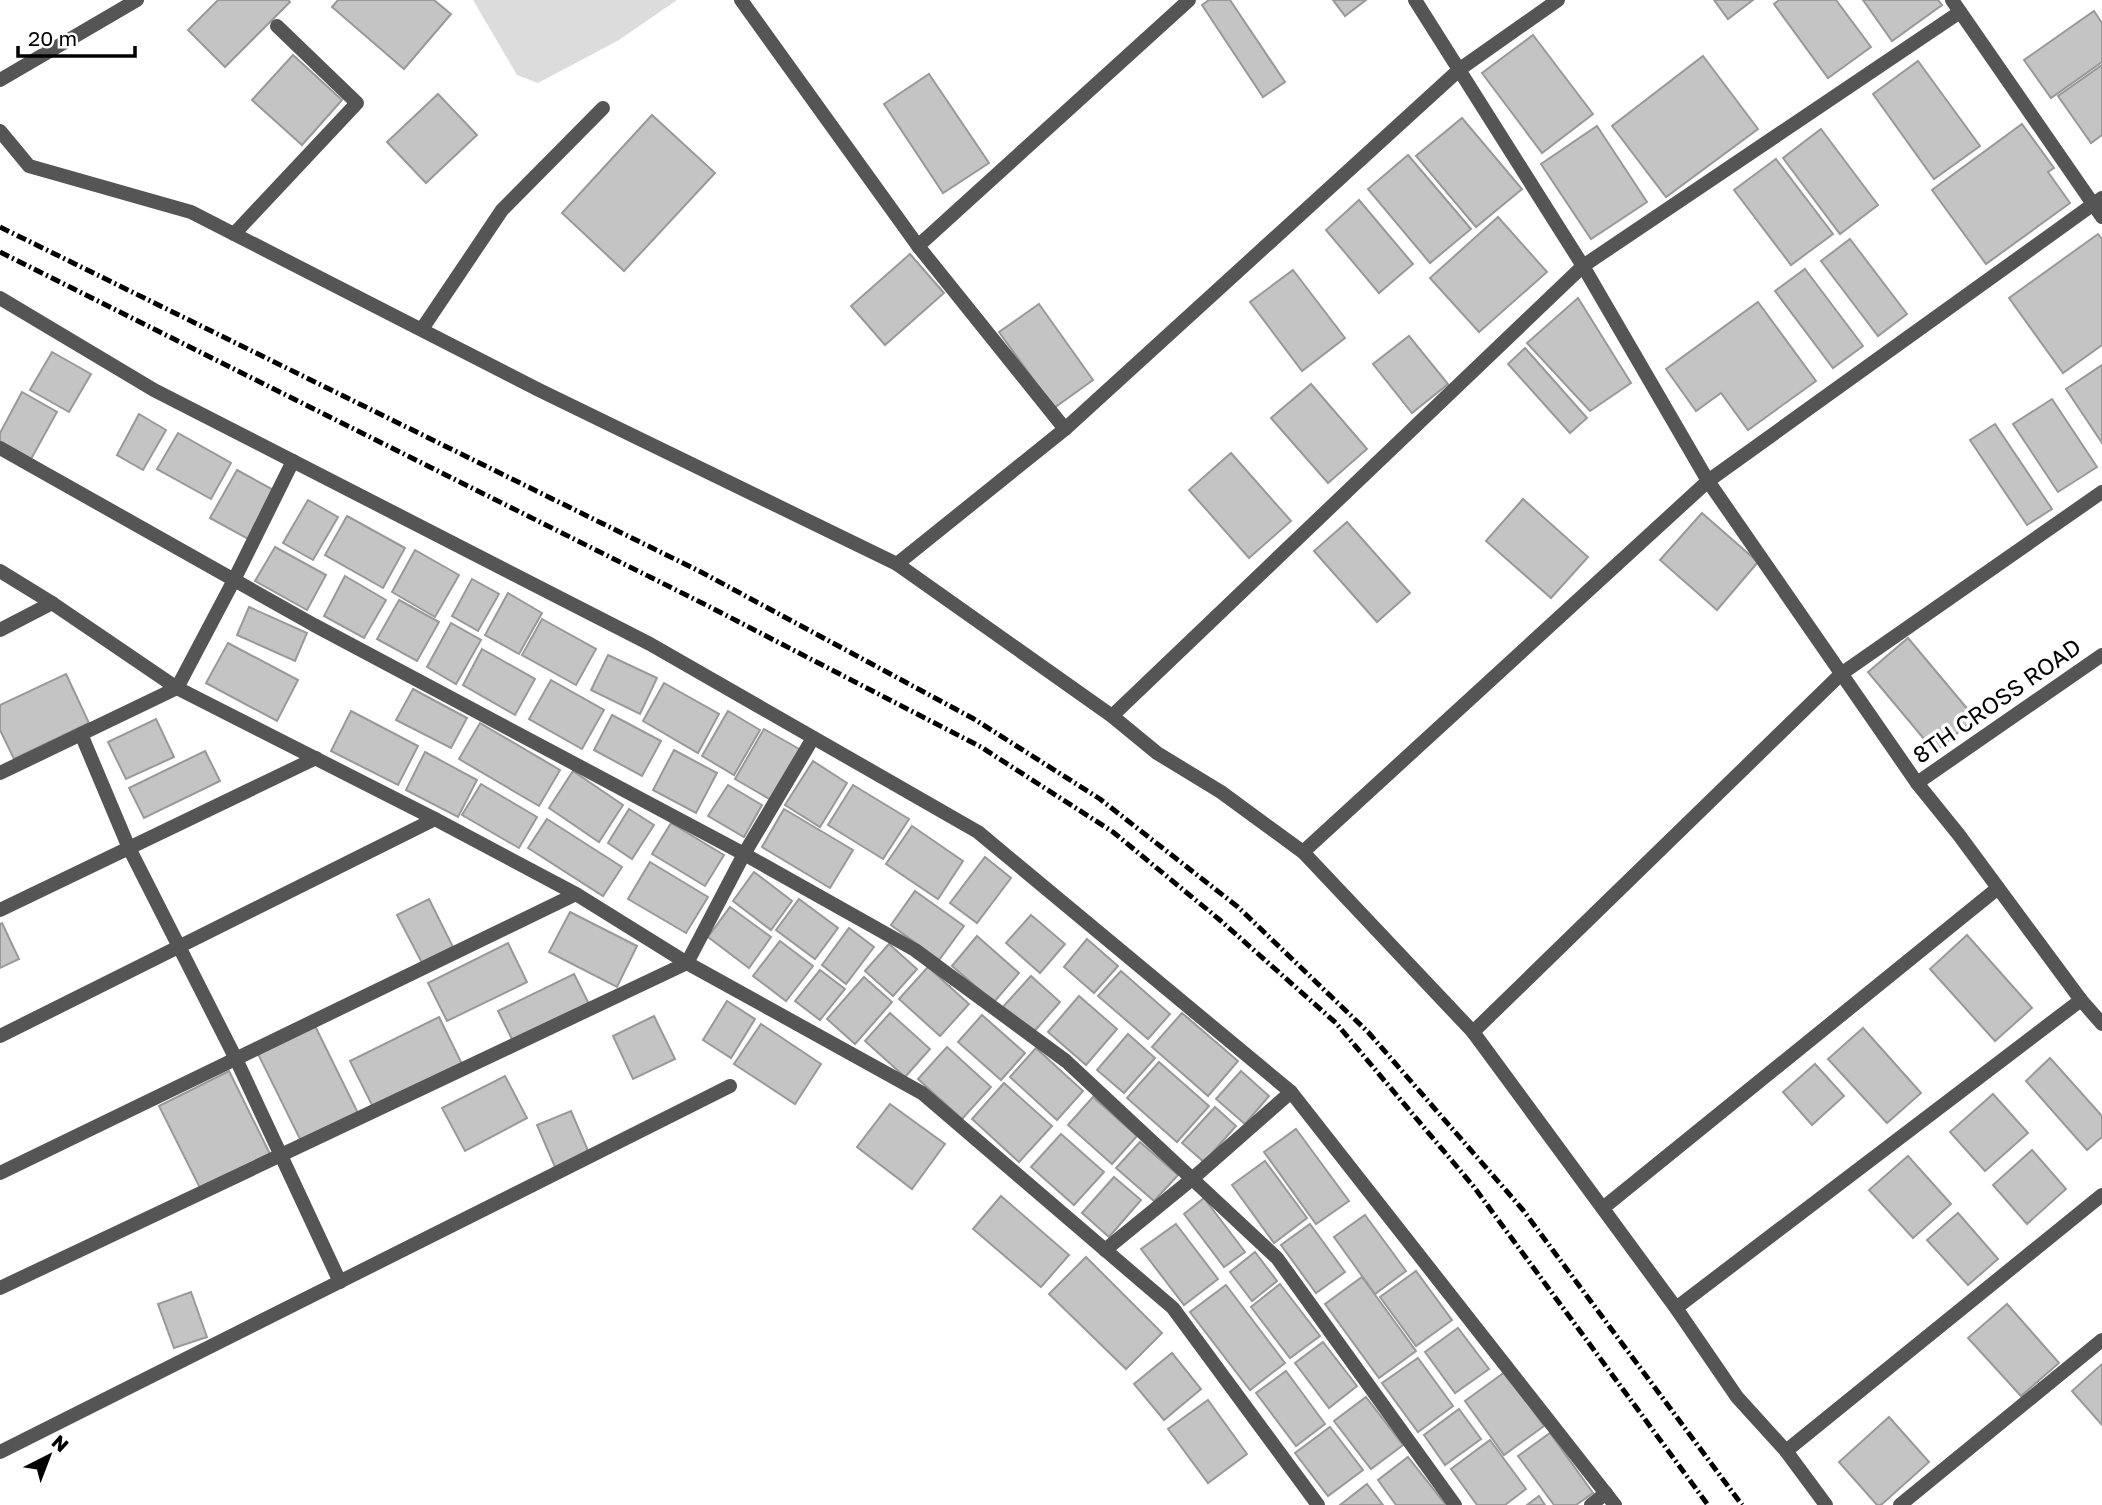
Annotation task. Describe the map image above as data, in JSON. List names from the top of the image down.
{
  "streets": {
    "street": ["8TH CROSS ROAD"]
  },
  "scale_bar": "20 m",
  "north": "top right"
}
